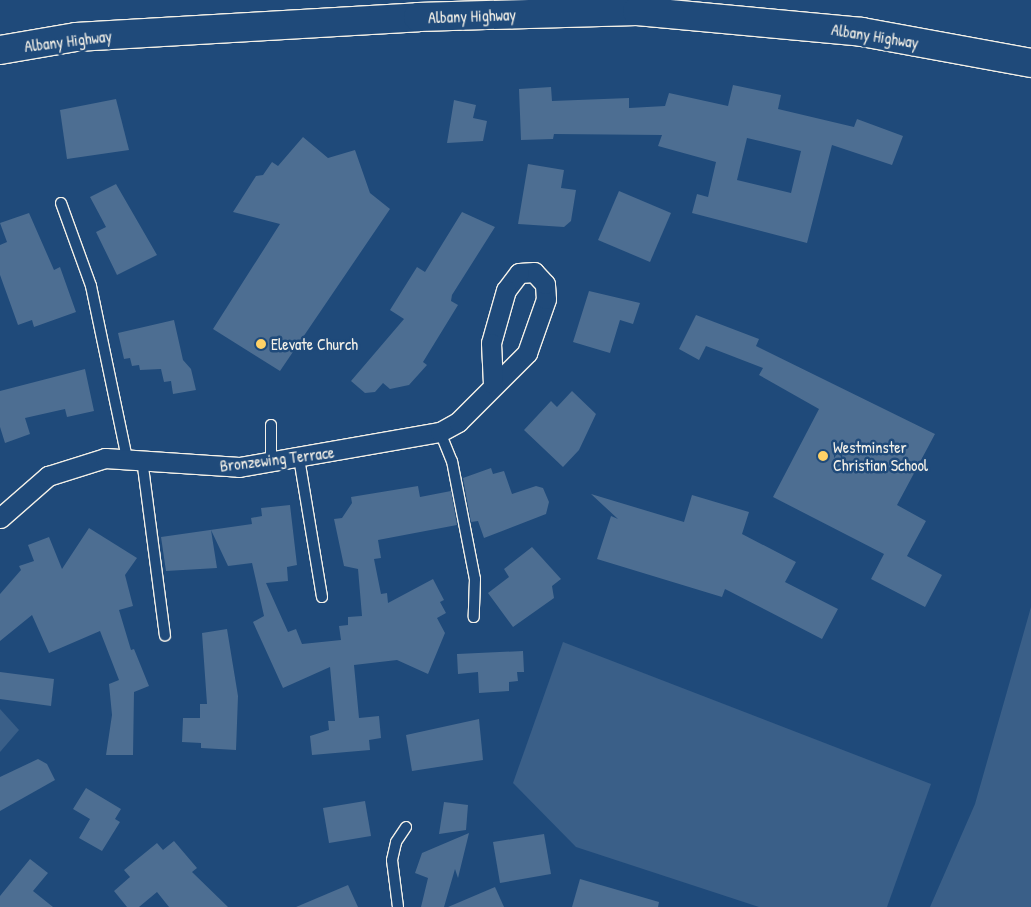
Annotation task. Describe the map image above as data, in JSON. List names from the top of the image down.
{
  "streets": {
    "main road": ["Albany Highway"],
    "street": ["Bronzewing Terrace"]
  },
  "places": ["Elevate Church", "Westminster Christian School"]
}
